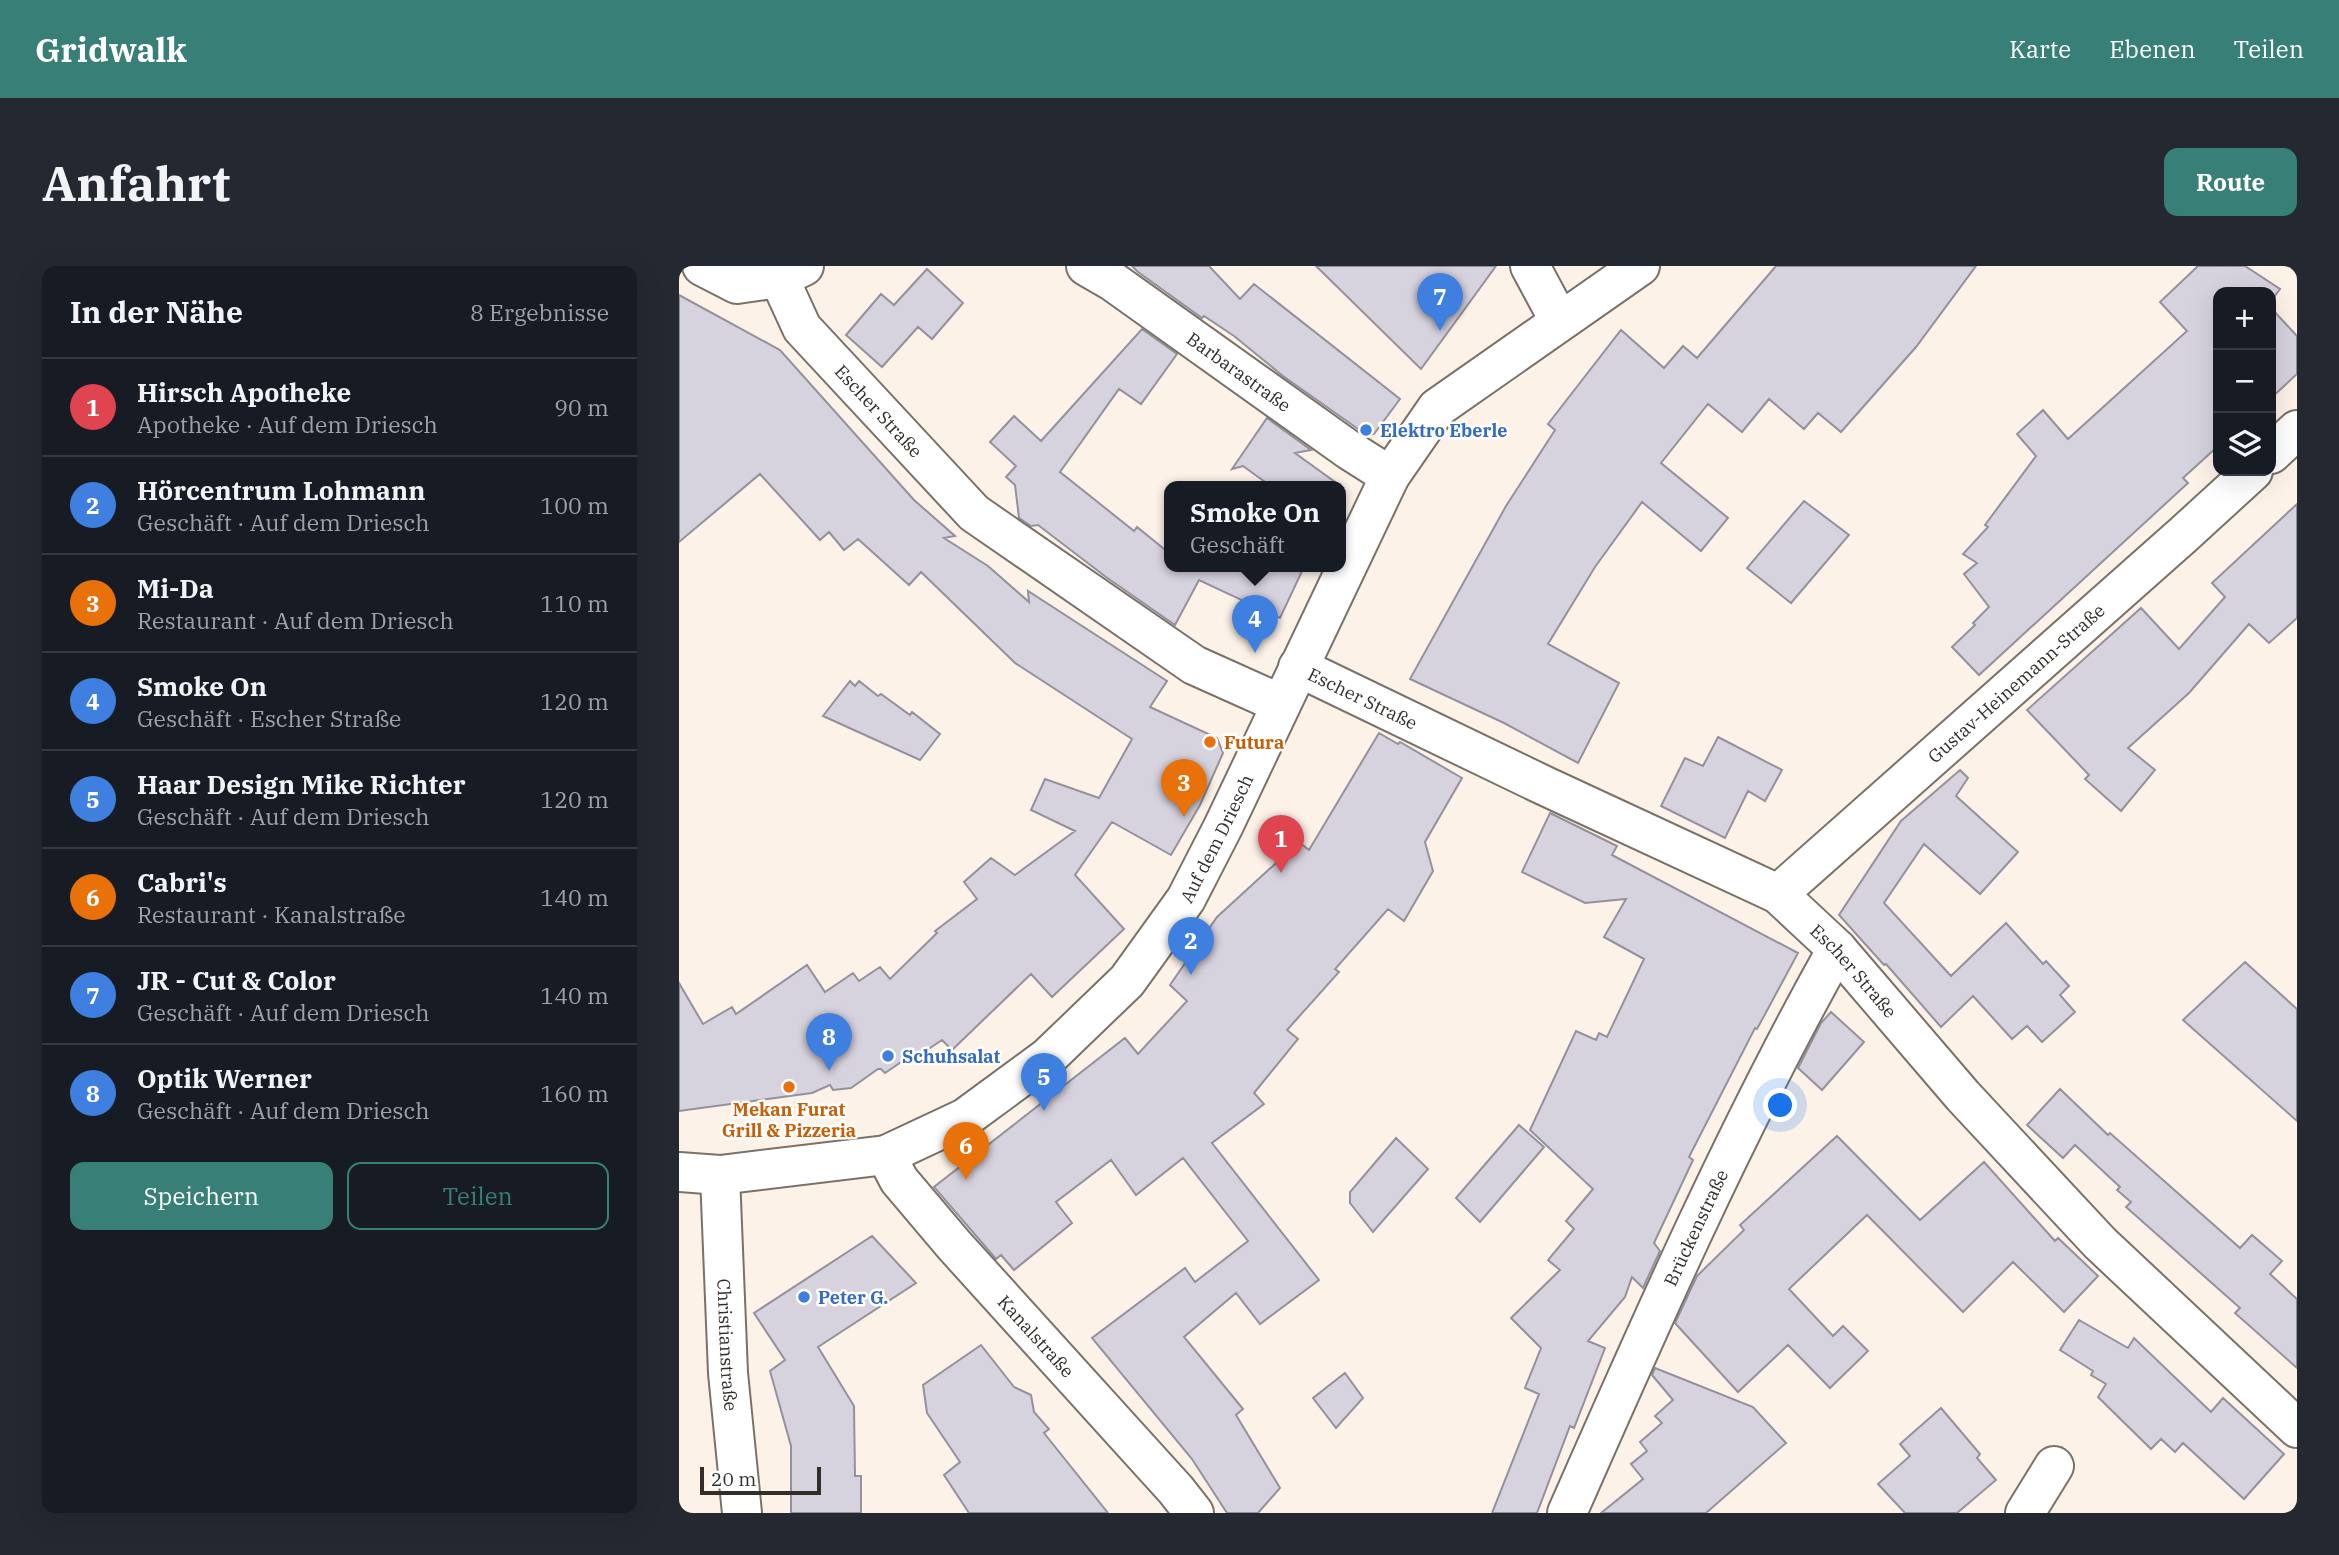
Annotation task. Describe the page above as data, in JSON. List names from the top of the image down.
{
  "streets": {
    "street": [
      "Barbarastraße",
      "Escher Straße",
      "Gustav-Heinemann-Straße",
      "Auf dem Driesch",
      "Brückenstraße",
      "Kanalstraße",
      "Christianstraße"
    ]
  },
  "crossings": [
    ["Barbarastraße", "Auf dem Driesch"],
    ["Escher Straße", "Gustav-Heinemann-Straße"],
    ["Escher Straße", "Auf dem Driesch"],
    ["Escher Straße", "Brückenstraße"],
    ["Auf dem Driesch", "Kanalstraße"],
    ["Auf dem Driesch", "Christianstraße"]
  ],
  "places": [
    "Elektro Eberle",
    "Futura",
    "Schuhsalat",
    "Mekan Furat Grill & Pizzeria",
    "Peter G."
  ],
  "scale_bar": "20 m",
  "page": {
    "header": "Gridwalk",
    "nav": ["Karte", "Ebenen", "Teilen"],
    "buttons": [
      "Route",
      ["Speichern", "Teilen"]
    ],
    "title": "Anfahrt",
    "heading": ["In der Nähe", "8 Ergebnisse"],
    "pins": [
      "7",
      "4",
      "3",
      "1",
      "2",
      "8",
      "5",
      "6"
    ],
    "map_buttons": ["+", "−"],
    "list": [
      {
        "mark": "1",
        "name": "Hirsch Apotheke",
        "note": "Apotheke · Auf dem Driesch",
        "value": "90 m"
      },
      {
        "mark": "2",
        "name": "Hörcentrum Lohmann",
        "note": "Geschäft · Auf dem Driesch",
        "value": "100 m"
      },
      {
        "mark": "3",
        "name": "Mi-Da",
        "note": "Restaurant · Auf dem Driesch",
        "value": "110 m"
      },
      {
        "mark": "4",
        "name": "Smoke On",
        "note": "Geschäft · Escher Straße",
        "value": "120 m"
      },
      {
        "mark": "5",
        "name": "Haar Design Mike Richter",
        "note": "Geschäft · Auf dem Driesch",
        "value": "120 m"
      },
      {
        "mark": "6",
        "name": "Cabri's",
        "note": "Restaurant · Kanalstraße",
        "value": "140 m"
      },
      {
        "mark": "7",
        "name": "JR - Cut & Color",
        "note": "Geschäft · Auf dem Driesch",
        "value": "140 m"
      },
      {
        "mark": "8",
        "name": "Optik Werner",
        "note": "Geschäft · Auf dem Driesch",
        "value": "160 m"
      }
    ],
    "popup": ["Smoke On", "Geschäft"],
    "scale": "20 m"
  }
}
